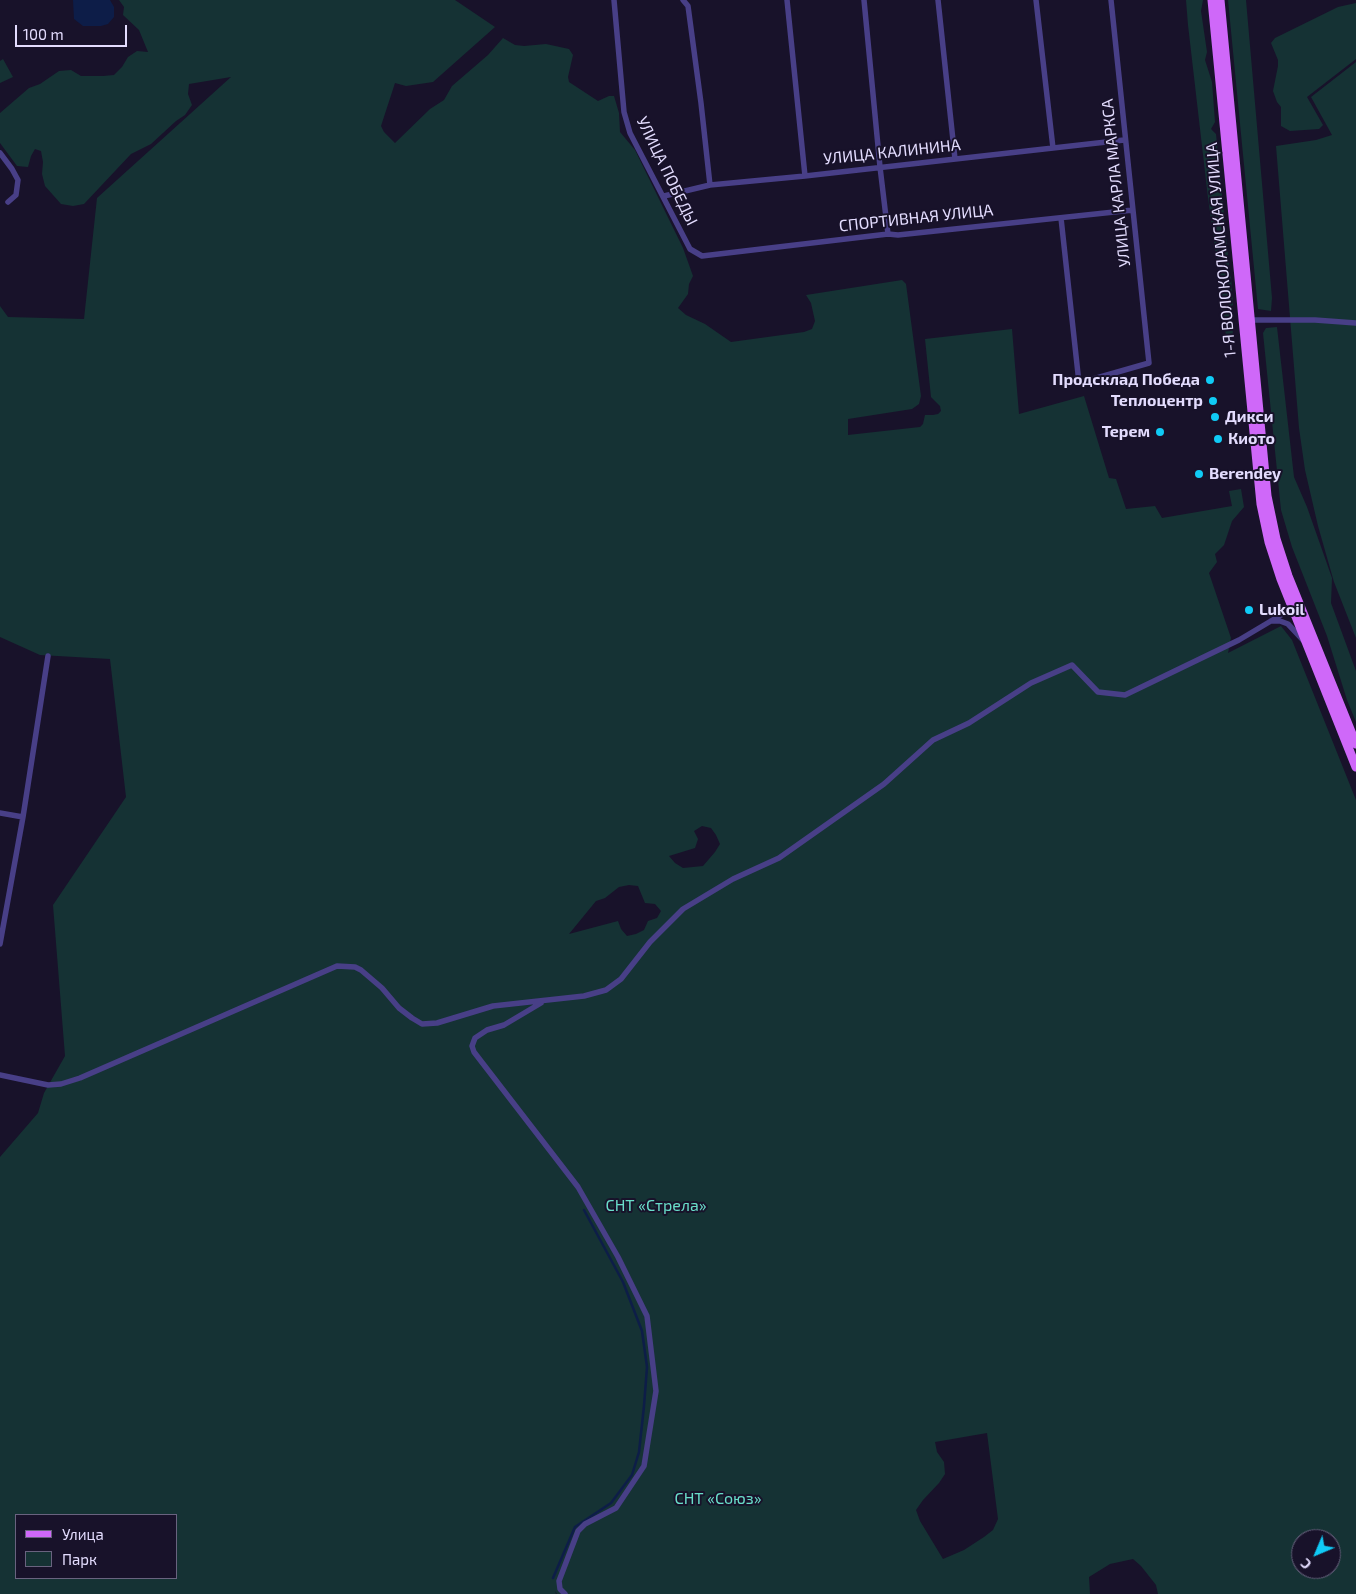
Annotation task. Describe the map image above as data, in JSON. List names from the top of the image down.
{
  "streets": {
    "main road": ["1-Я ВОЛОКОЛАМСКАЯ УЛИЦА"],
    "street": [
      "УЛИЦА КАЛИНИНА",
      "УЛИЦА ПОБЕДЫ",
      "УЛИЦА КАРЛА МАРКСА",
      "СПОРТИВНАЯ УЛИЦА"
    ]
  },
  "crossings": [
    ["УЛИЦА КАЛИНИНА", "УЛИЦА ПОБЕДЫ"],
    ["УЛИЦА КАЛИНИНА", "УЛИЦА КАРЛА МАРКСА"],
    ["УЛИЦА ПОБЕДЫ", "СПОРТИВНАЯ УЛИЦА"],
    ["УЛИЦА КАРЛА МАРКСА", "СПОРТИВНАЯ УЛИЦА"]
  ],
  "parks": ["СНТ «Стрела»", "СНТ «Союз»"],
  "places": [
    "Продсклад Победа",
    "Теплоцентр",
    "Дикси",
    "Терем",
    "Киото",
    "Berendey",
    "Lukoil"
  ],
  "legend": ["Улица", "Парк"],
  "scale_bar": "100 m",
  "north": "bottom left"
}
